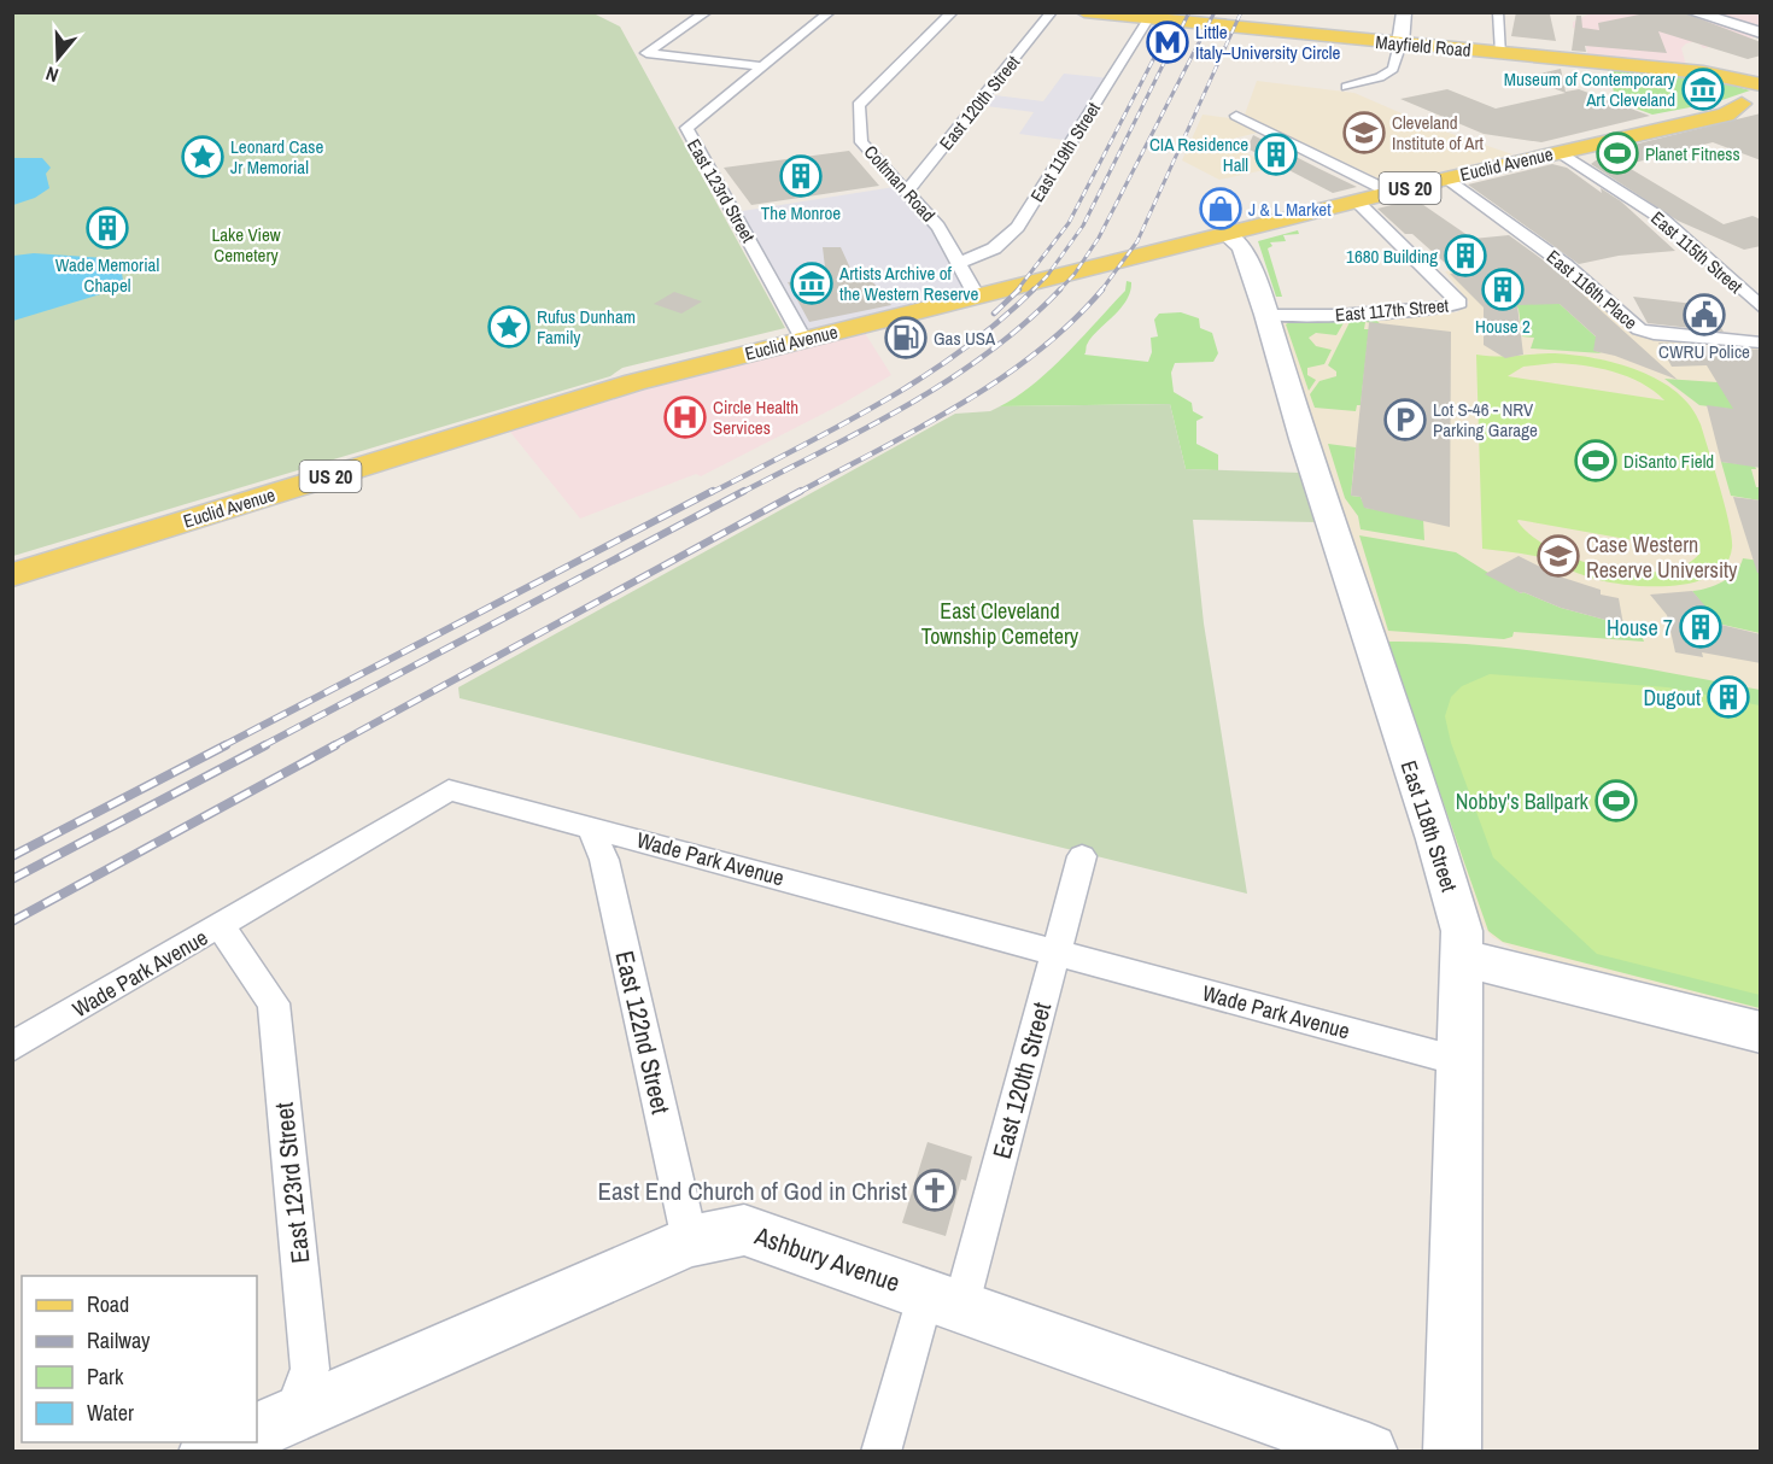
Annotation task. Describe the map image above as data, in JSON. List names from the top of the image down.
{
  "streets": {
    "main road": ["Mayfield Road", "Euclid Avenue", "US 20"],
    "street": [
      "East 120th Street",
      "East 119th Street",
      "Coltman Road",
      "East 123rd Street",
      "East 115th Street",
      "East 116th Place",
      "East 117th Street",
      "East 118th Street",
      "Wade Park Avenue",
      "East 122nd Street",
      "Ashbury Avenue"
    ]
  },
  "crossings": [
    ["Mayfield Road", "East 119th Street"],
    ["East 120th Street", "Coltman Road"],
    ["East 120th Street", "Wade Park Avenue"],
    ["East 120th Street", "Ashbury Avenue"],
    ["East 119th Street", "Coltman Road"],
    ["Euclid Avenue", "Coltman Road"],
    ["Euclid Avenue", "East 123rd Street"],
    ["Euclid Avenue", "East 115th Street"],
    ["Euclid Avenue", "East 116th Place"],
    ["Euclid Avenue", "East 117th Street"],
    ["Euclid Avenue", "East 118th Street"],
    ["East 123rd Street", "Wade Park Avenue"],
    ["East 123rd Street", "Ashbury Avenue"],
    ["East 117th Street", "East 118th Street"],
    ["East 118th Street", "Wade Park Avenue"],
    ["Wade Park Avenue", "East 122nd Street"],
    ["East 122nd Street", "Ashbury Avenue"]
  ],
  "parks": ["Lake View Cemetery", "East Cleveland Township Cemetery"],
  "places": {
    "metro station": ["Little Italy–University Circle"],
    "museum": ["Museum of Contemporary Art Cleveland", "Artists Archive of the Western Reserve"],
    "school or university": ["Cleveland Institute of Art", "Case Western Reserve University"],
    "sports": ["Planet Fitness", "DiSanto Field", "Nobby's Ballpark"],
    "building": [
      "CIA Residence Hall",
      "The Monroe",
      "Wade Memorial Chapel",
      "1680 Building",
      "House 2",
      "House 7",
      "Dugout"
    ],
    "place": ["Leonard Case Jr Memorial", "Rufus Dunham Family"],
    "shop": ["J & L Market"],
    "public building": ["CWRU Police"],
    "fuel station": ["Gas USA"],
    "hospital": ["Circle Health Services"],
    "parking": ["Lot S-46 - NRV Parking Garage"],
    "church": ["East End Church of God in Christ"]
  },
  "legend": [
    "Road",
    "Railway",
    "Park",
    "Water"
  ],
  "north": "bottom"
}
